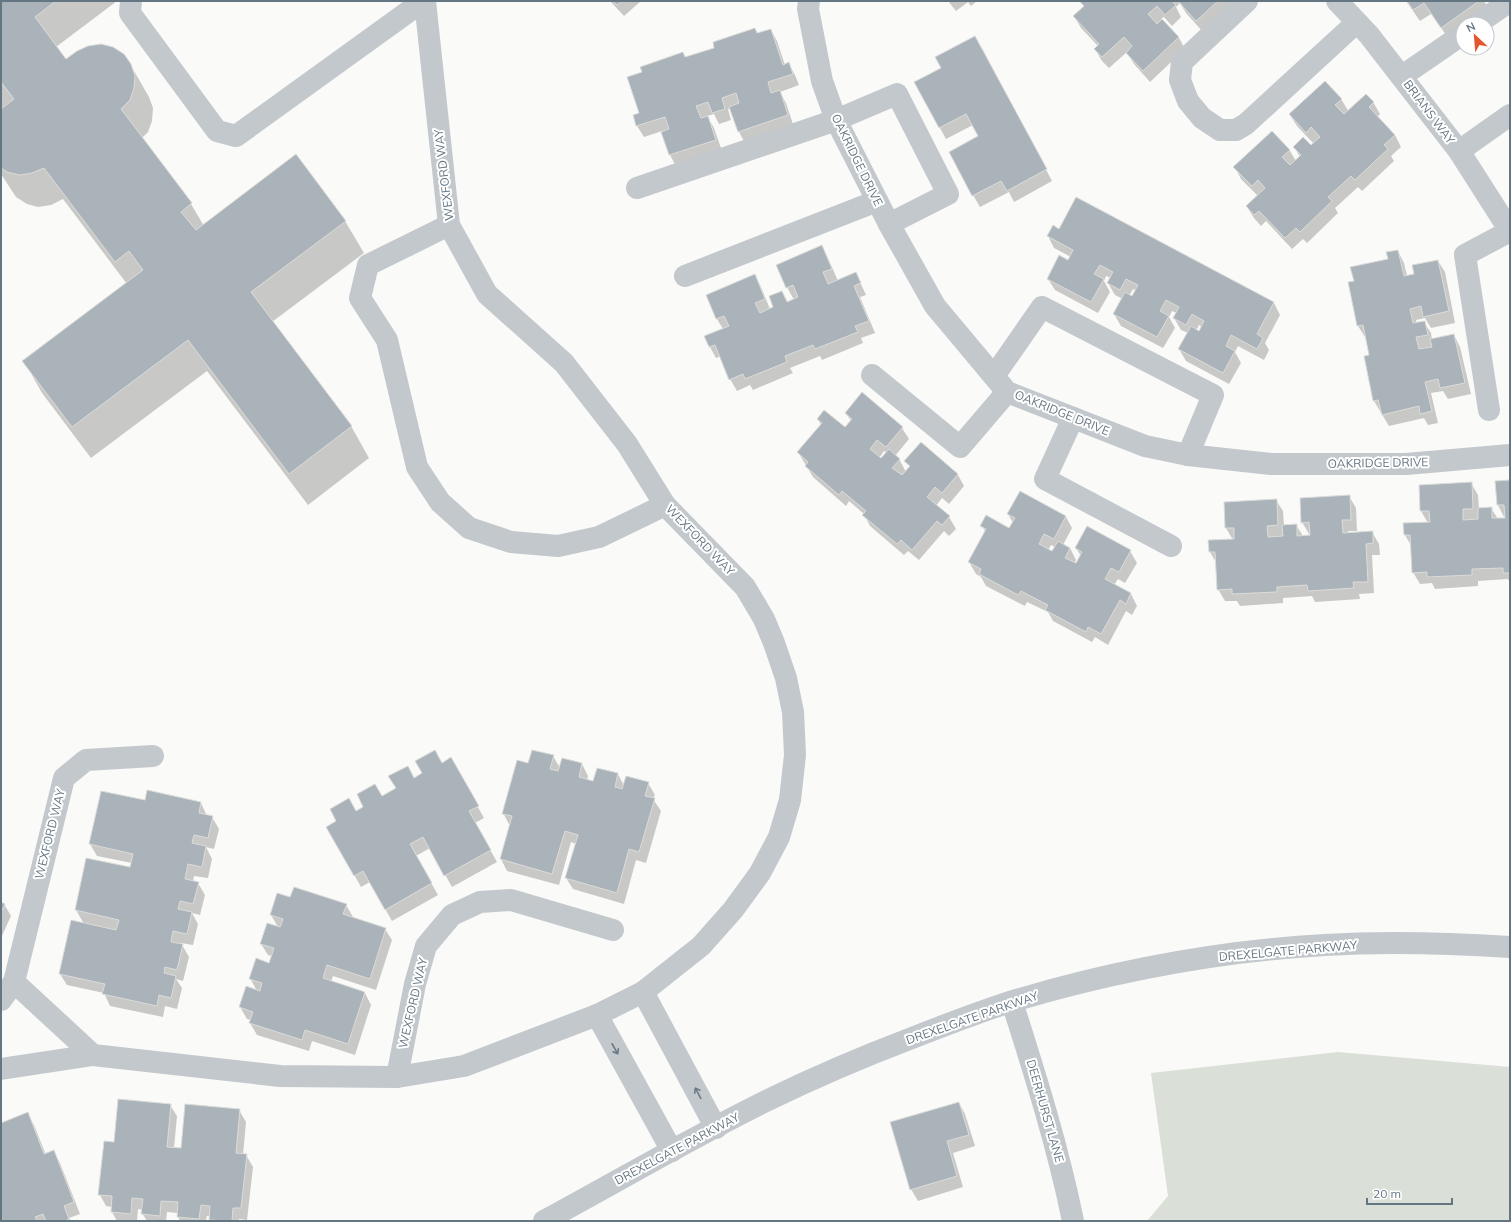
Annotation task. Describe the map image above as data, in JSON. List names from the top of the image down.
{
  "streets": {
    "street": [
      "BRIANS WAY",
      "OAKRIDGE DRIVE",
      "WEXFORD WAY",
      "DREXELGATE PARKWAY",
      "DEERHURST LANE"
    ]
  },
  "crossings": [
    ["DREXELGATE PARKWAY", "DEERHURST LANE"]
  ],
  "scale_bar": "20 m",
  "north": "top left"
}
